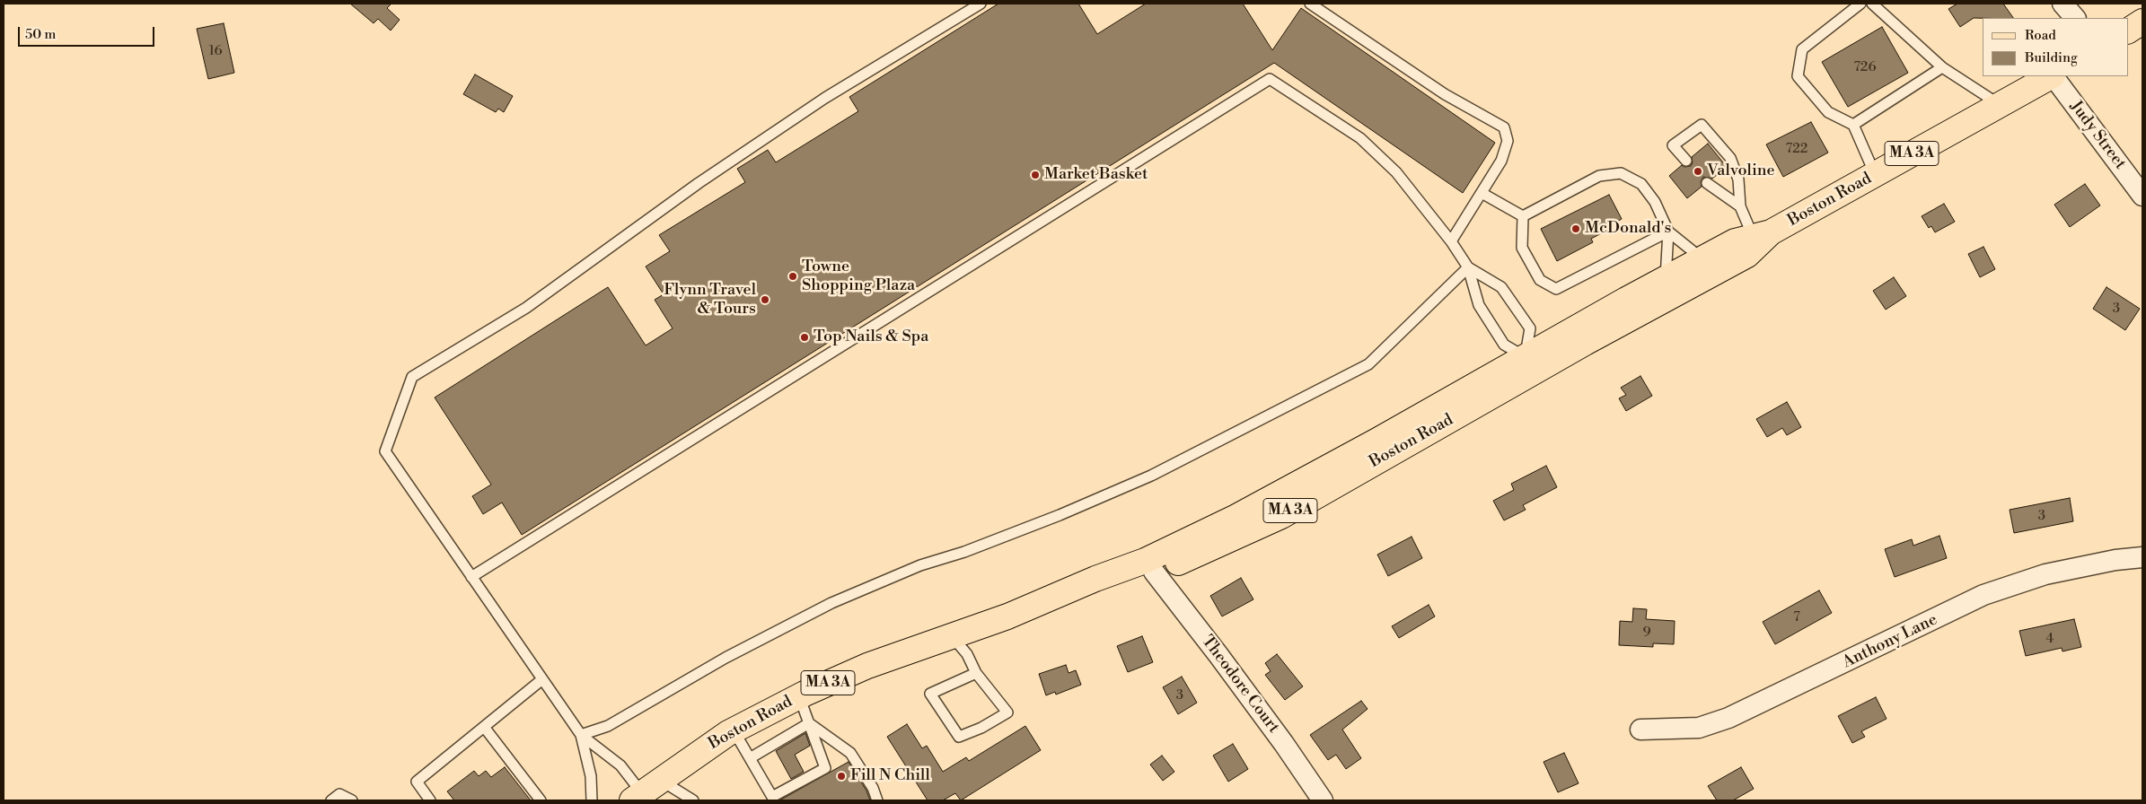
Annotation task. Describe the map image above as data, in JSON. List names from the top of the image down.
{
  "streets": {
    "main road": ["MA 3A", "Boston Road"],
    "street": ["Judy Street", "Anthony Lane", "Theodore Court"]
  },
  "crossings": [
    ["Boston Road", "Theodore Court"]
  ],
  "places": [
    "Valvoline",
    "Market Basket",
    "McDonald's",
    "Towne Shopping Plaza",
    "Flynn Travel & Tours",
    "Top Nails & Spa",
    "Fill N Chill"
  ],
  "house_numbers": [
    "16",
    "726",
    "722",
    "3",
    "3",
    "7",
    "9",
    "4",
    "3"
  ],
  "legend": ["Road", "Building"],
  "scale_bar": "50 m"
}
